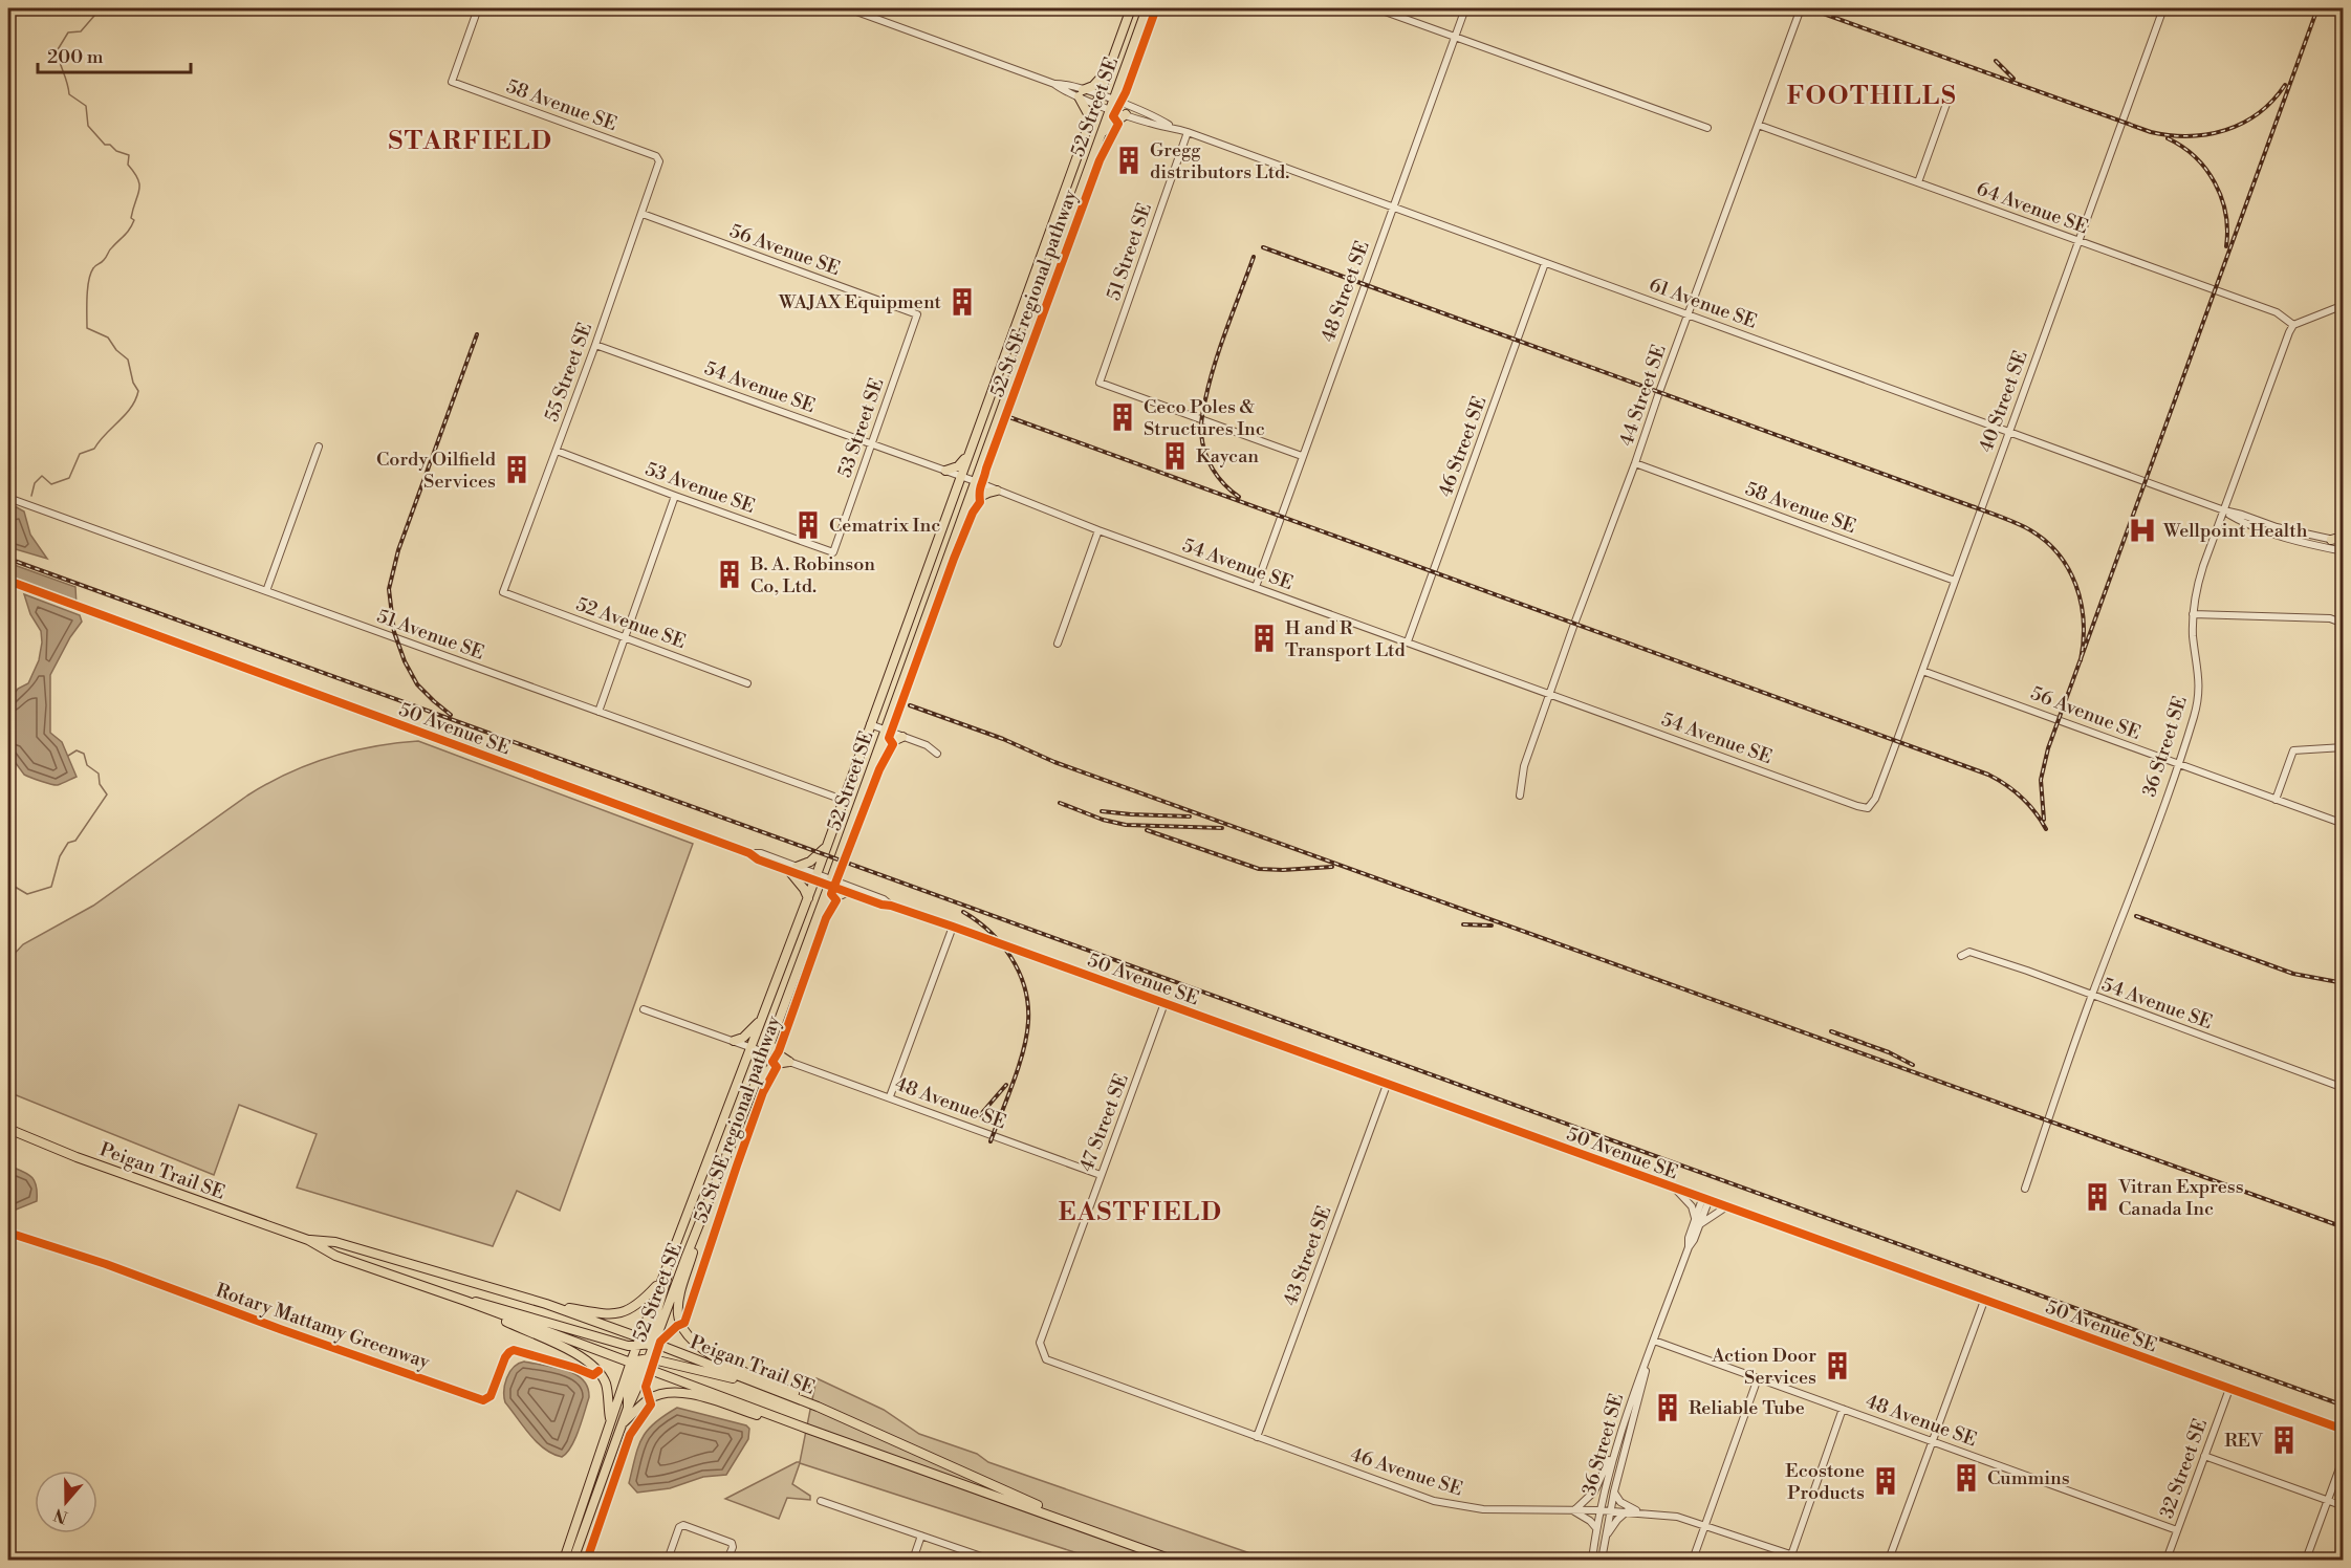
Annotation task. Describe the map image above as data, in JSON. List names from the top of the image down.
{
  "streets": {
    "main road": ["52 Street SE", "Peigan Trail SE"],
    "street": [
      "58 Avenue SE",
      "64 Avenue SE",
      "56 Avenue SE",
      "51 Street SE",
      "48 Street SE",
      "61 Avenue SE",
      "55 Street SE",
      "54 Avenue SE",
      "44 Street SE",
      "40 Street SE",
      "53 Street SE",
      "46 Street SE",
      "53 Avenue SE",
      "52 Avenue SE",
      "51 Avenue SE",
      "50 Avenue SE",
      "36 Street SE",
      "48 Avenue SE",
      "47 Street SE",
      "43 Street SE",
      "32 Street SE",
      "46 Avenue SE"
    ],
    "cycle path": ["52 St SE regional pathway", "Rotary Mattamy Greenway"]
  },
  "crossings": [
    ["58 Avenue SE", "55 Street SE"],
    ["58 Avenue SE", "44 Street SE"],
    ["58 Avenue SE", "40 Street SE"],
    ["52 Street SE", "61 Avenue SE"],
    ["52 Street SE", "54 Avenue SE"],
    ["52 Street SE", "51 Avenue SE"],
    ["52 Street SE", "50 Avenue SE"],
    ["52 Street SE", "Peigan Trail SE"],
    ["64 Avenue SE", "44 Street SE"],
    ["64 Avenue SE", "40 Street SE"],
    ["64 Avenue SE", "36 Street SE"],
    ["56 Avenue SE", "55 Street SE"],
    ["56 Avenue SE", "40 Street SE"],
    ["56 Avenue SE", "53 Street SE"],
    ["56 Avenue SE", "36 Street SE"],
    ["51 Street SE", "48 Street SE"],
    ["51 Street SE", "61 Avenue SE"],
    ["48 Street SE", "61 Avenue SE"],
    ["48 Street SE", "54 Avenue SE"],
    ["61 Avenue SE", "44 Street SE"],
    ["61 Avenue SE", "40 Street SE"],
    ["61 Avenue SE", "46 Street SE"],
    ["61 Avenue SE", "36 Street SE"],
    ["55 Street SE", "54 Avenue SE"],
    ["55 Street SE", "53 Avenue SE"],
    ["55 Street SE", "52 Avenue SE"],
    ["54 Avenue SE", "44 Street SE"],
    ["54 Avenue SE", "40 Street SE"],
    ["54 Avenue SE", "53 Street SE"],
    ["54 Avenue SE", "46 Street SE"],
    ["54 Avenue SE", "36 Street SE"],
    ["53 Street SE", "53 Avenue SE"],
    ["50 Avenue SE", "36 Street SE"],
    ["50 Avenue SE", "47 Street SE"],
    ["50 Avenue SE", "43 Street SE"],
    ["50 Avenue SE", "32 Street SE"],
    ["36 Street SE", "48 Avenue SE"],
    ["36 Street SE", "46 Avenue SE"],
    ["48 Avenue SE", "47 Street SE"],
    ["48 Avenue SE", "32 Street SE"],
    ["47 Street SE", "46 Avenue SE"],
    ["43 Street SE", "46 Avenue SE"]
  ],
  "districts": ["FOOTHILLS", "STARFIELD", "EASTFIELD"],
  "places": {
    "building": [
      "Gregg distributors Ltd.",
      "WAJAX Equipment",
      "Ceco Poles & Structures Inc",
      "Kaycan",
      "Cordy Oilfield Services",
      "Cematrix Inc",
      "B. A. Robinson Co, Ltd.",
      "H and R Transport Ltd",
      "Vitran Express Canada Inc",
      "Action Door Services",
      "Reliable Tube",
      "REV",
      "Cummins",
      "Ecostone Products"
    ],
    "hospital": ["Wellpoint Health"]
  },
  "scale_bar": "200 m",
  "north": "bottom"
}
